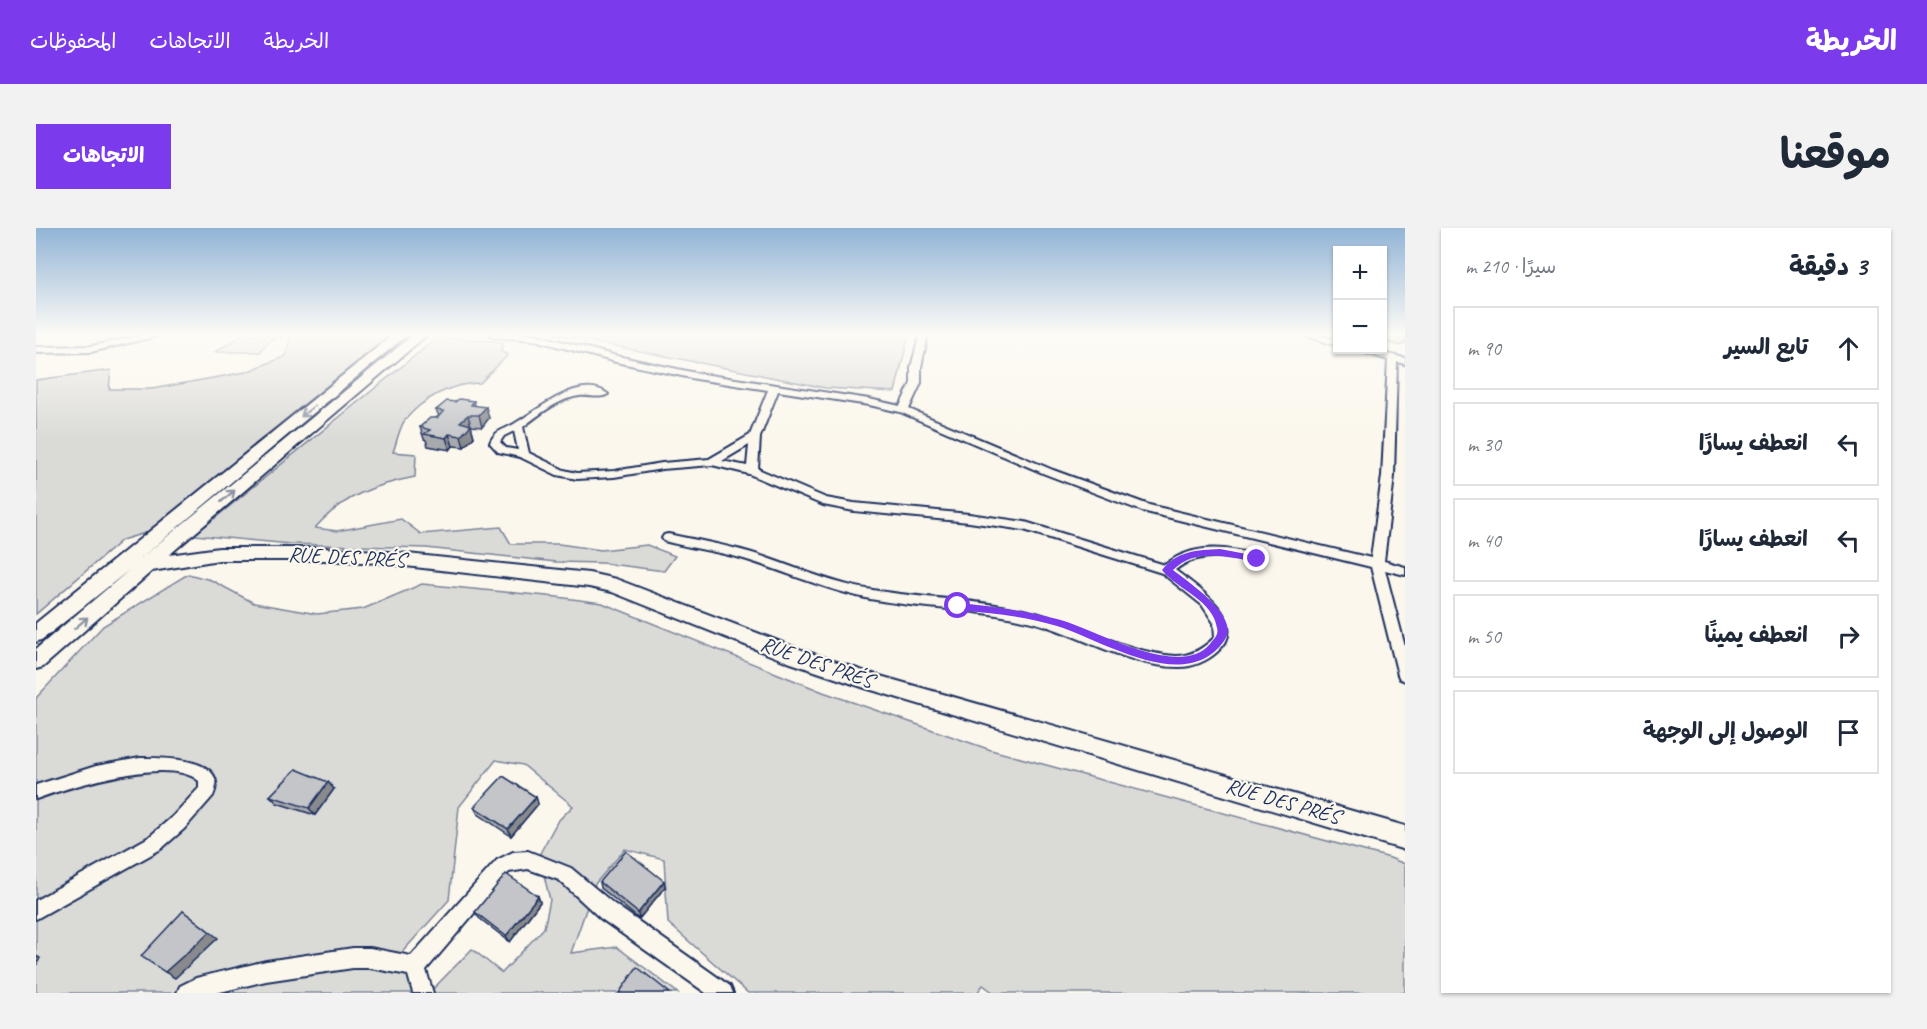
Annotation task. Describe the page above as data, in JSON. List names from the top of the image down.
{
  "streets": {
    "street": ["RUE DES PRÉS"]
  },
  "page": {
    "header": "الخريطة",
    "nav": ["الخريطة", "الاتجاهات", "المحفوظات"],
    "title": "موقعنا",
    "buttons": "الاتجاهات",
    "heading": ["3 دقيقة", "سيرًا · 210 m"],
    "map_buttons": ["+", "−"],
    "list": [
      ["تابع السير", "90 m"],
      ["انعطف يسارًا", "30 m"],
      ["انعطف يسارًا", "40 m"],
      ["انعطف يمينًا", "50 m"],
      "الوصول إلى الوجهة"
    ]
  }
}
